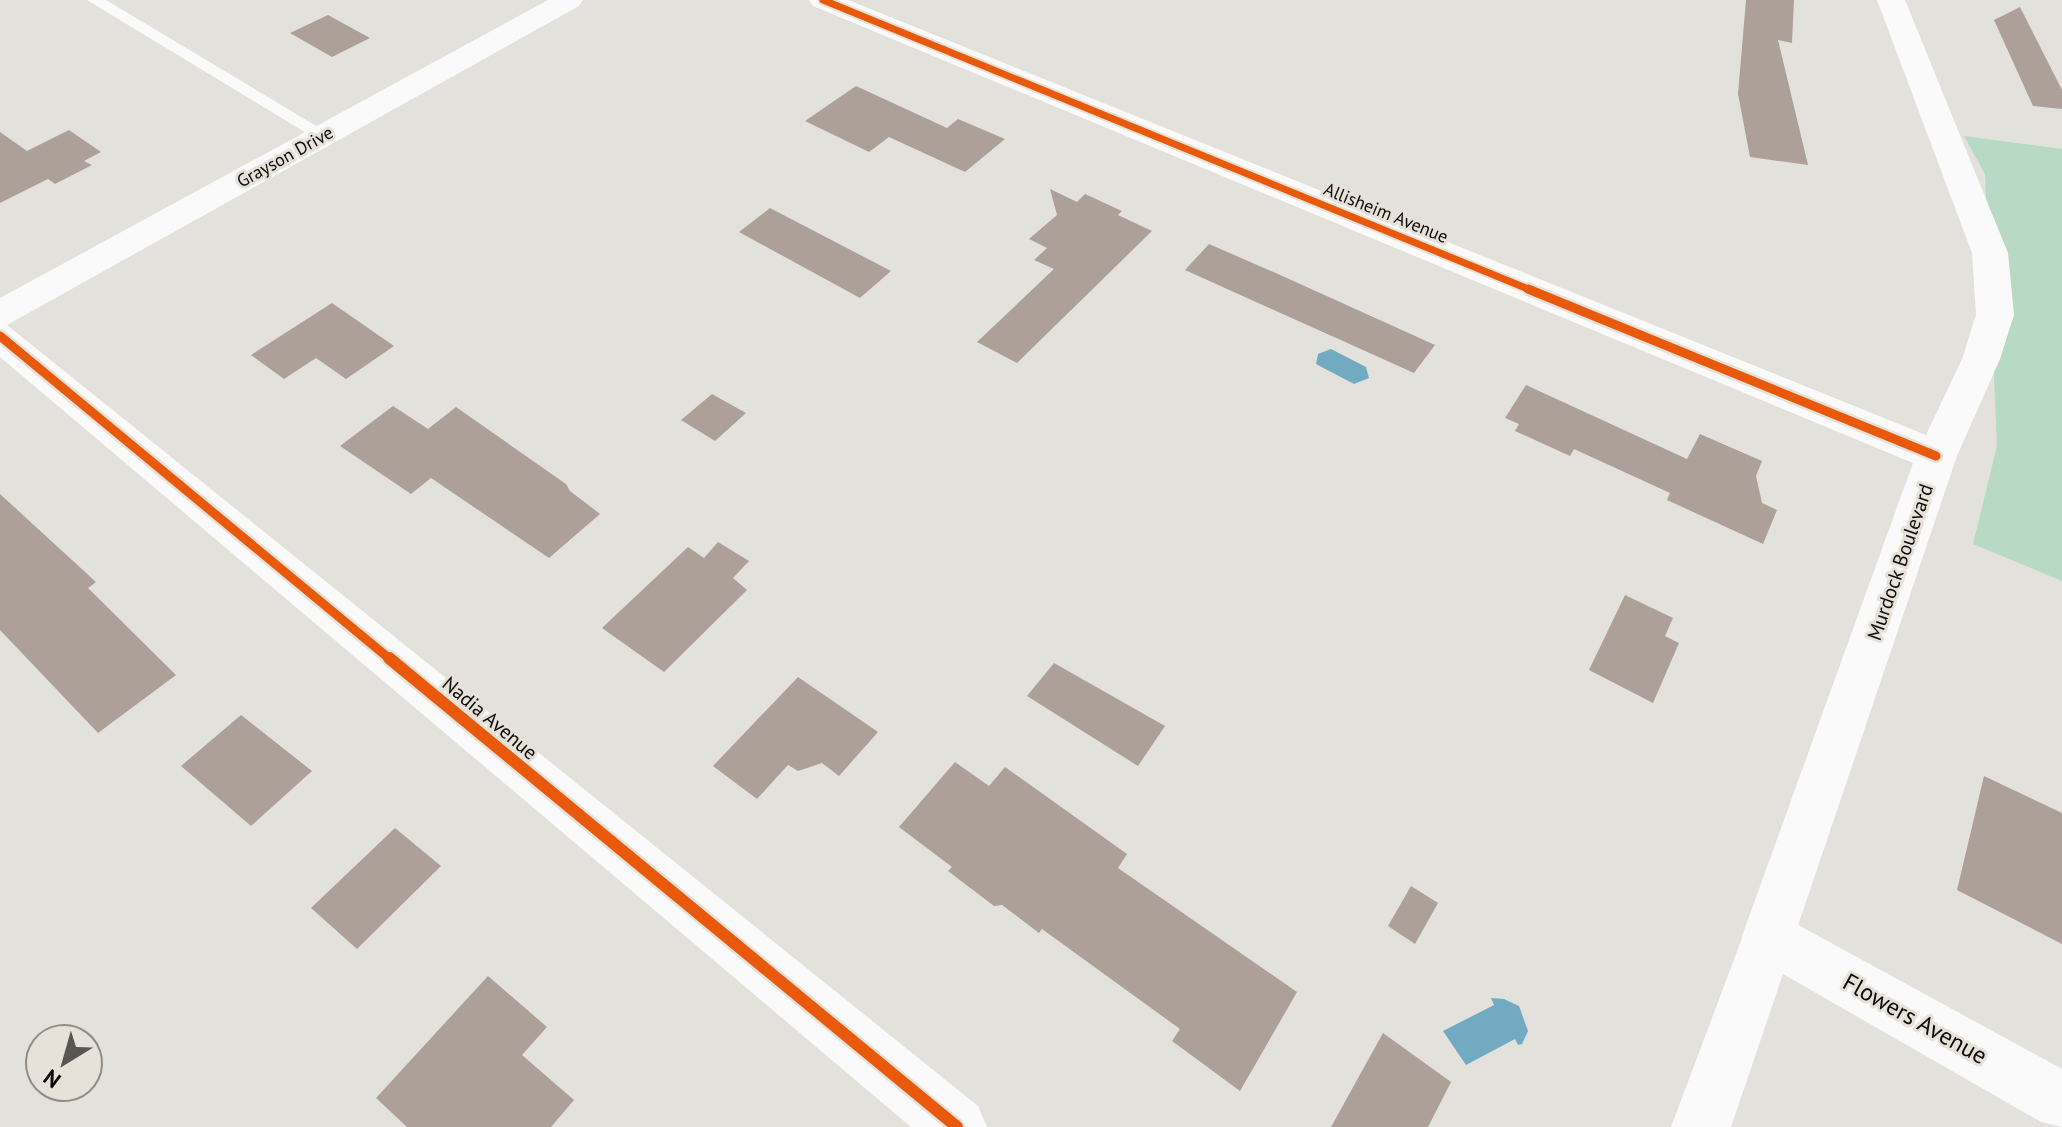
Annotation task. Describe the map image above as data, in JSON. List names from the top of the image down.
{
  "streets": {
    "street": [
      "Grayson Drive",
      "Allisheim Avenue",
      "Murdock Boulevard",
      "Nadia Avenue",
      "Flowers Avenue"
    ]
  },
  "crossings": [
    ["Allisheim Avenue", "Murdock Boulevard"],
    ["Murdock Boulevard", "Flowers Avenue"]
  ],
  "north": "bottom left"
}
